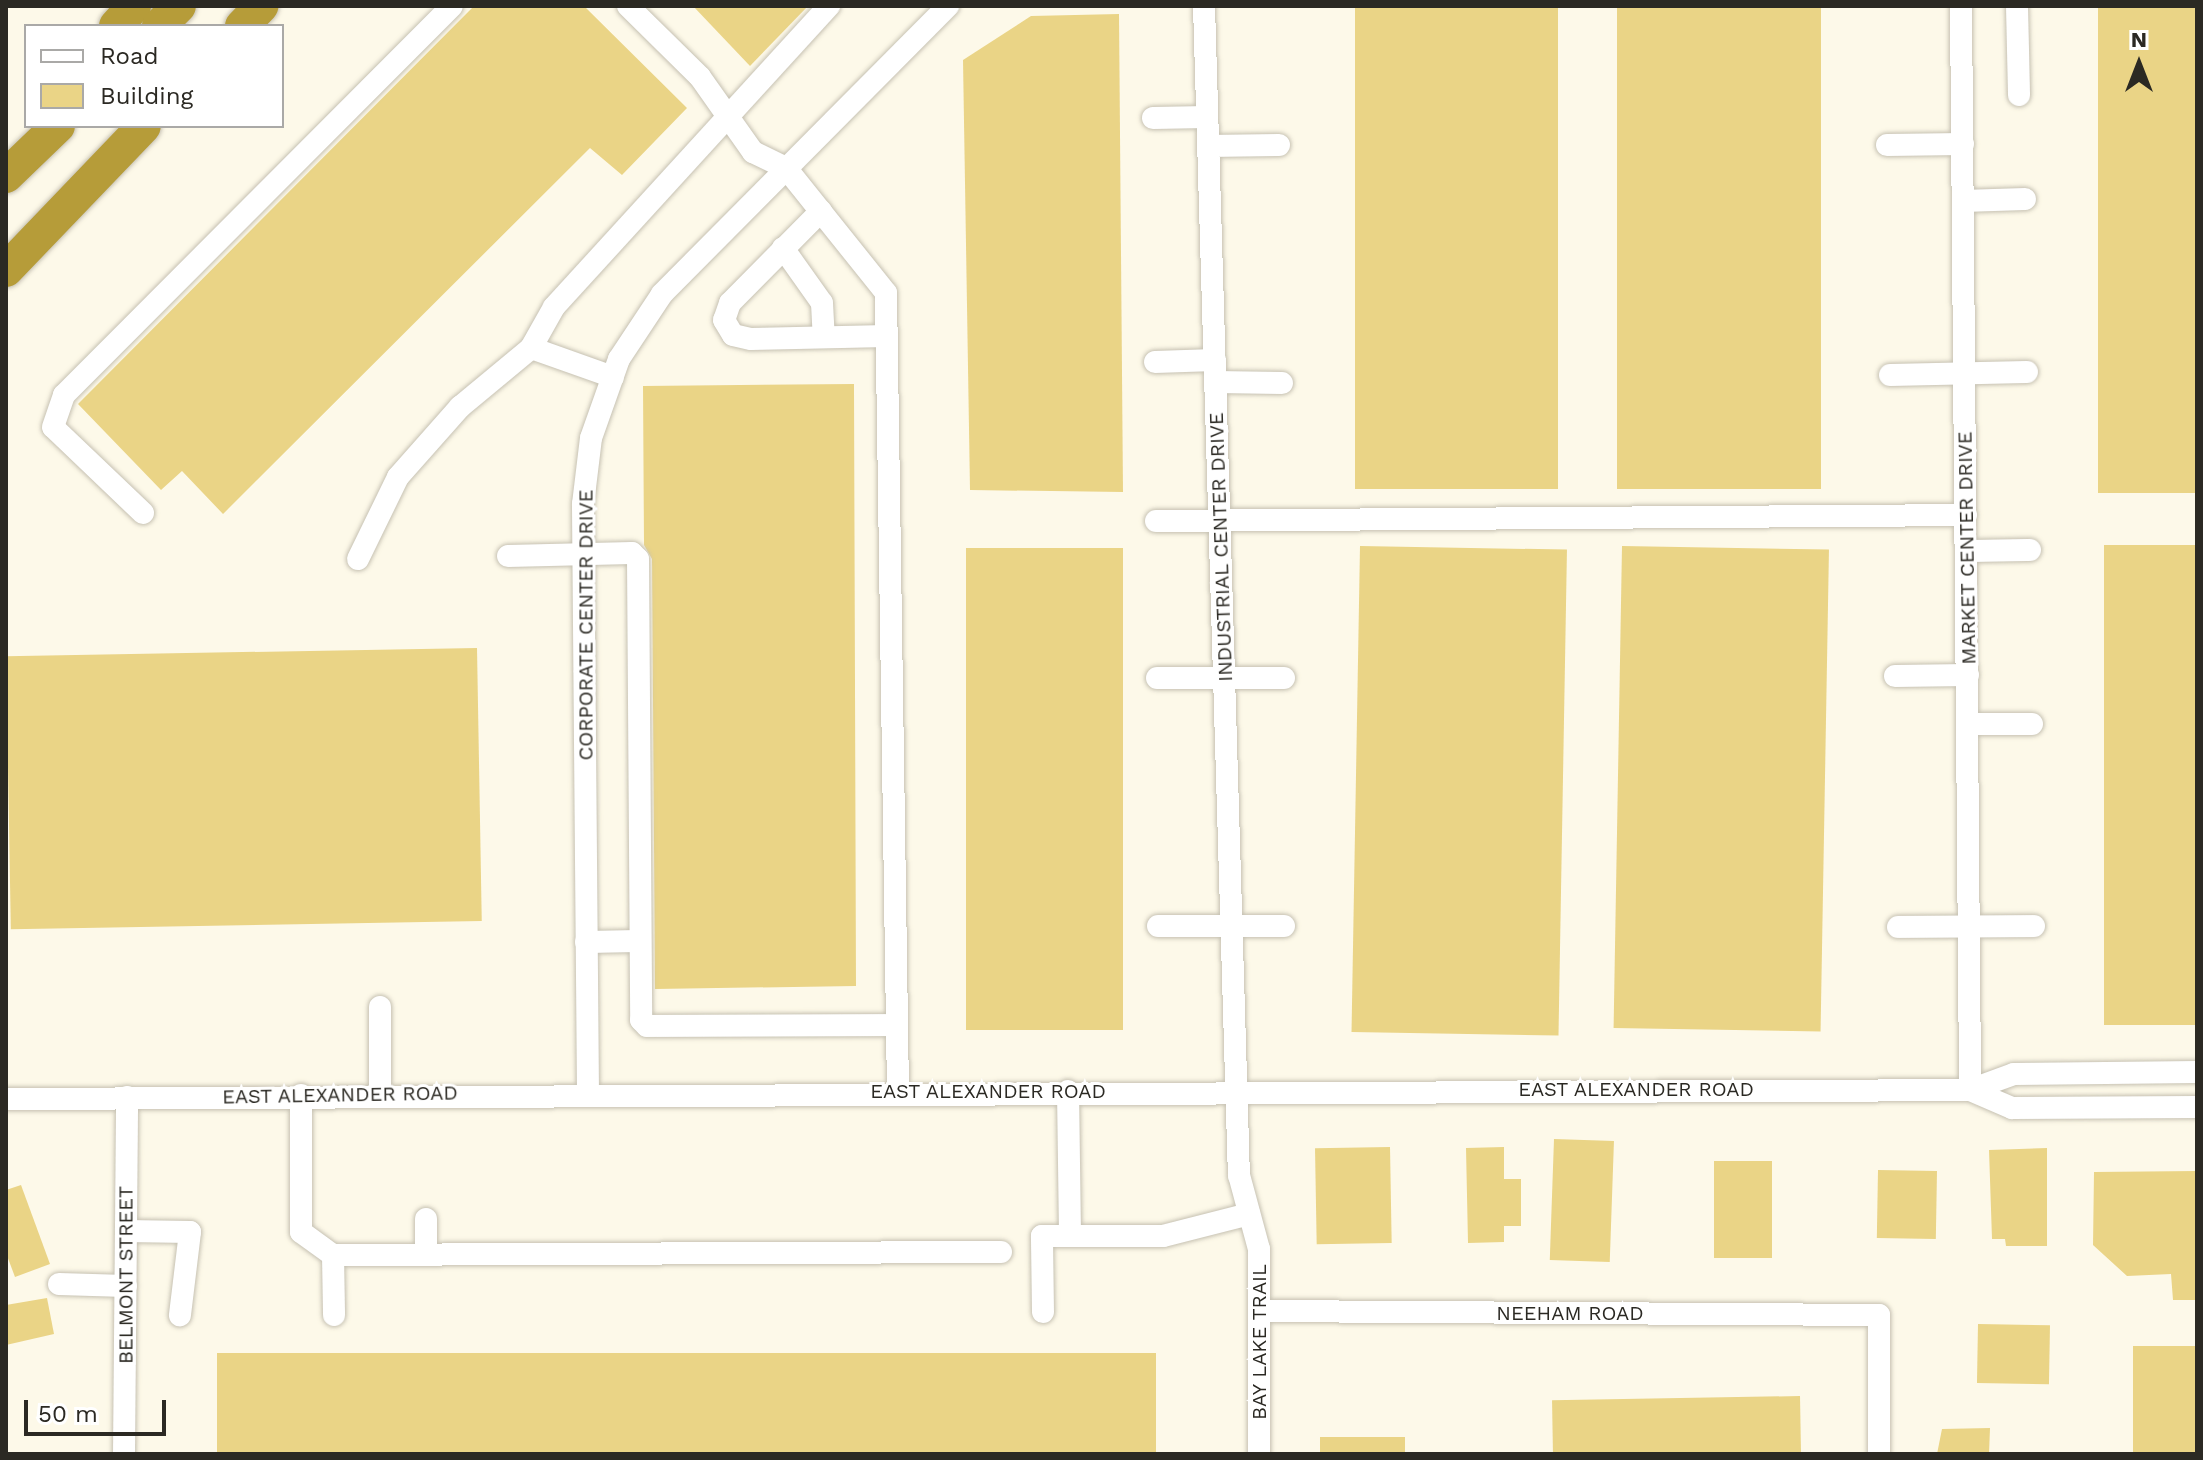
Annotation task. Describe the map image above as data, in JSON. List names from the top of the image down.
{
  "streets": {
    "street": [
      "INDUSTRIAL CENTER DRIVE",
      "MARKET CENTER DRIVE",
      "CORPORATE CENTER DRIVE",
      "EAST ALEXANDER ROAD",
      "BELMONT STREET",
      "NEEHAM ROAD",
      "BAY LAKE TRAIL"
    ]
  },
  "crossings": [
    ["INDUSTRIAL CENTER DRIVE", "EAST ALEXANDER ROAD"],
    ["INDUSTRIAL CENTER DRIVE", "BAY LAKE TRAIL"],
    ["MARKET CENTER DRIVE", "EAST ALEXANDER ROAD"],
    ["CORPORATE CENTER DRIVE", "EAST ALEXANDER ROAD"],
    ["EAST ALEXANDER ROAD", "BELMONT STREET"],
    ["EAST ALEXANDER ROAD", "BAY LAKE TRAIL"],
    ["NEEHAM ROAD", "BAY LAKE TRAIL"]
  ],
  "legend": ["Road", "Building"],
  "scale_bar": "50 m",
  "north": "top"
}
